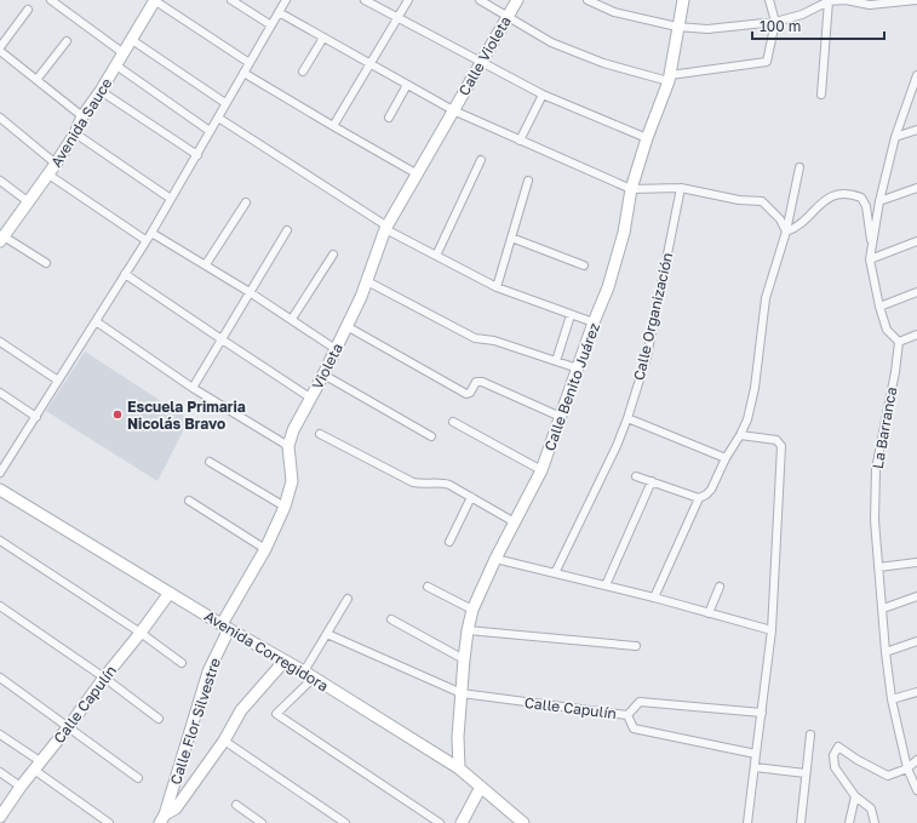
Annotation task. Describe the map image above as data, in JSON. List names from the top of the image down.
{
  "streets": {
    "street": [
      "Calle Violeta",
      "Avenida Sauce",
      "Calle Organización",
      "Violeta",
      "Calle Benito Juárez",
      "La Barranca",
      "Avenida Corregidora",
      "Calle Capulín",
      "Calle Flor Silvestre"
    ]
  },
  "crossings": [
    ["Calle Violeta", "Violeta"],
    ["Violeta", "Avenida Corregidora"],
    ["Violeta", "Calle Flor Silvestre"],
    ["Calle Benito Juárez", "Avenida Corregidora"],
    ["Calle Benito Juárez", "Calle Capulín"],
    ["Avenida Corregidora", "Calle Capulín"],
    ["Avenida Corregidora", "Calle Flor Silvestre"]
  ],
  "places": ["Escuela Primaria Nicolás Bravo"],
  "scale_bar": "100 m"
}
